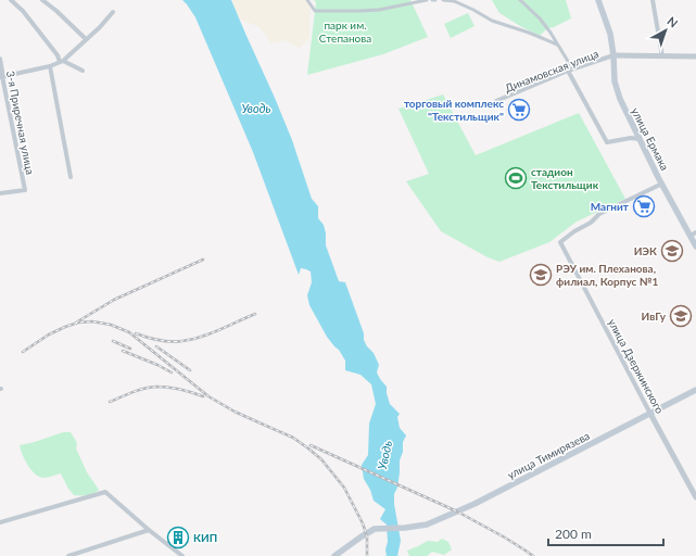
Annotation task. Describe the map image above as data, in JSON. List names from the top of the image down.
{
  "streets": {
    "main road": ["улица Ермака", "улица Тимирязева"],
    "street": ["Динамовская улица", "3-я Приречная улица", "улица Дзержинского"]
  },
  "crossings": [
    ["Динамовская улица", "улица Ермака"],
    ["улица Ермака", "улица Дзержинского"],
    ["улица Дзержинского", "улица Тимирязева"]
  ],
  "water": ["Уводь"],
  "parks": ["парк им. Степанова"],
  "places": {
    "supermarket": ["торговый комплекс \"Текстильщик\"", "Магнит"],
    "sports": ["стадион Текстильщик"],
    "school or university": ["ИЭК", "РЭУ им. Плеханова, филиал, Корпус №1", "ИвГу"],
    "building": ["КИП"]
  },
  "scale_bar": "200 m",
  "north": "top right"
}
